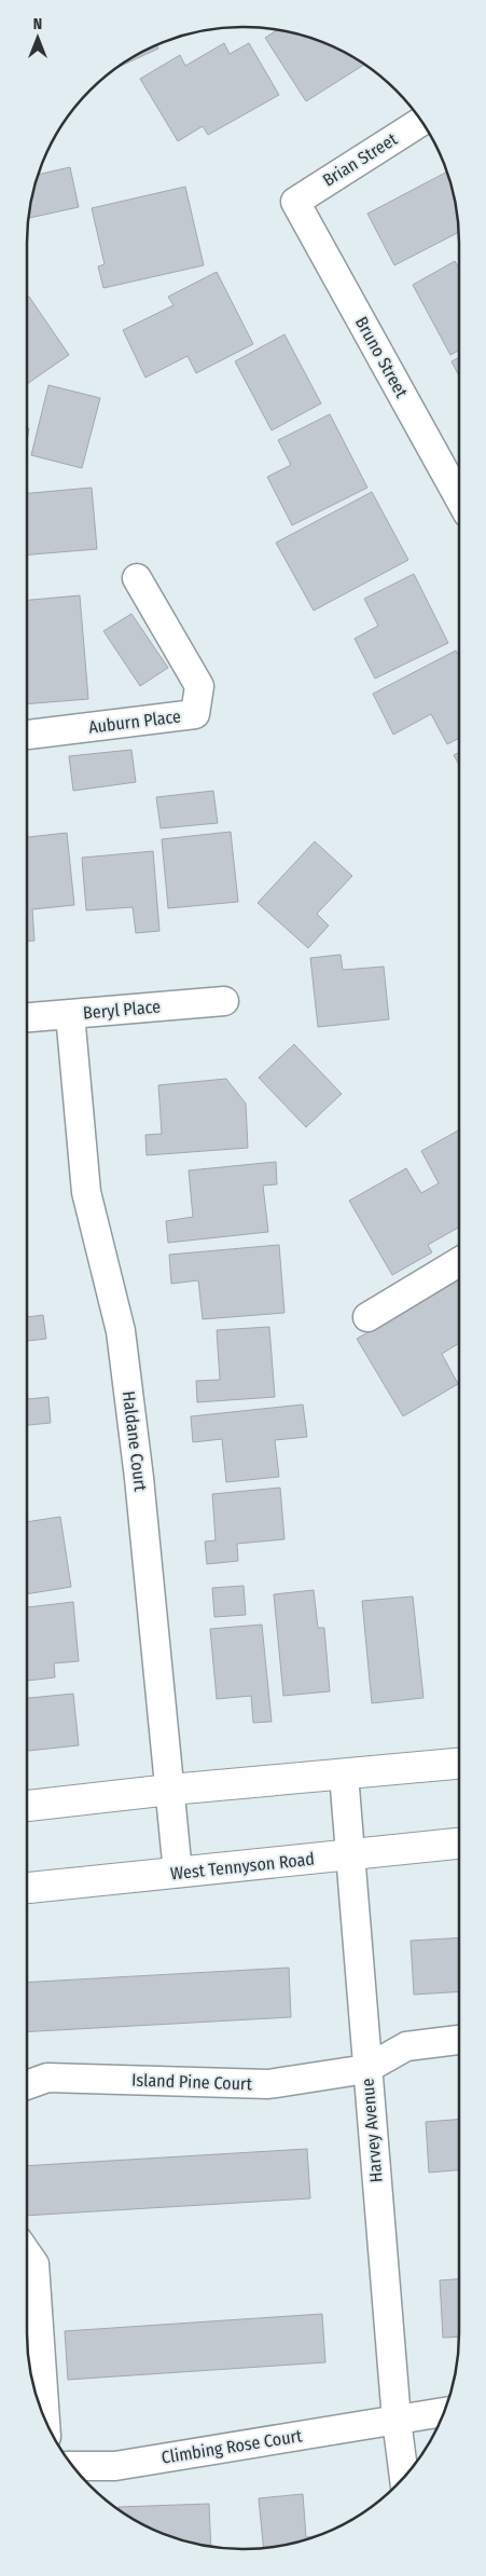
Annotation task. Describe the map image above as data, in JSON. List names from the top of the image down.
{
  "streets": {
    "main road": ["West Tennyson Road"],
    "street": [
      "Brian Street",
      "Bruno Street",
      "Auburn Place",
      "Beryl Place",
      "Haldane Court",
      "Island Pine Court",
      "Harvey Avenue",
      "Climbing Rose Court"
    ]
  },
  "crossings": [
    ["Brian Street", "Bruno Street"],
    ["Beryl Place", "Haldane Court"],
    ["Haldane Court", "West Tennyson Road"],
    ["West Tennyson Road", "Harvey Avenue"],
    ["Island Pine Court", "Harvey Avenue"],
    ["Harvey Avenue", "Climbing Rose Court"]
  ],
  "north": "top"
}
